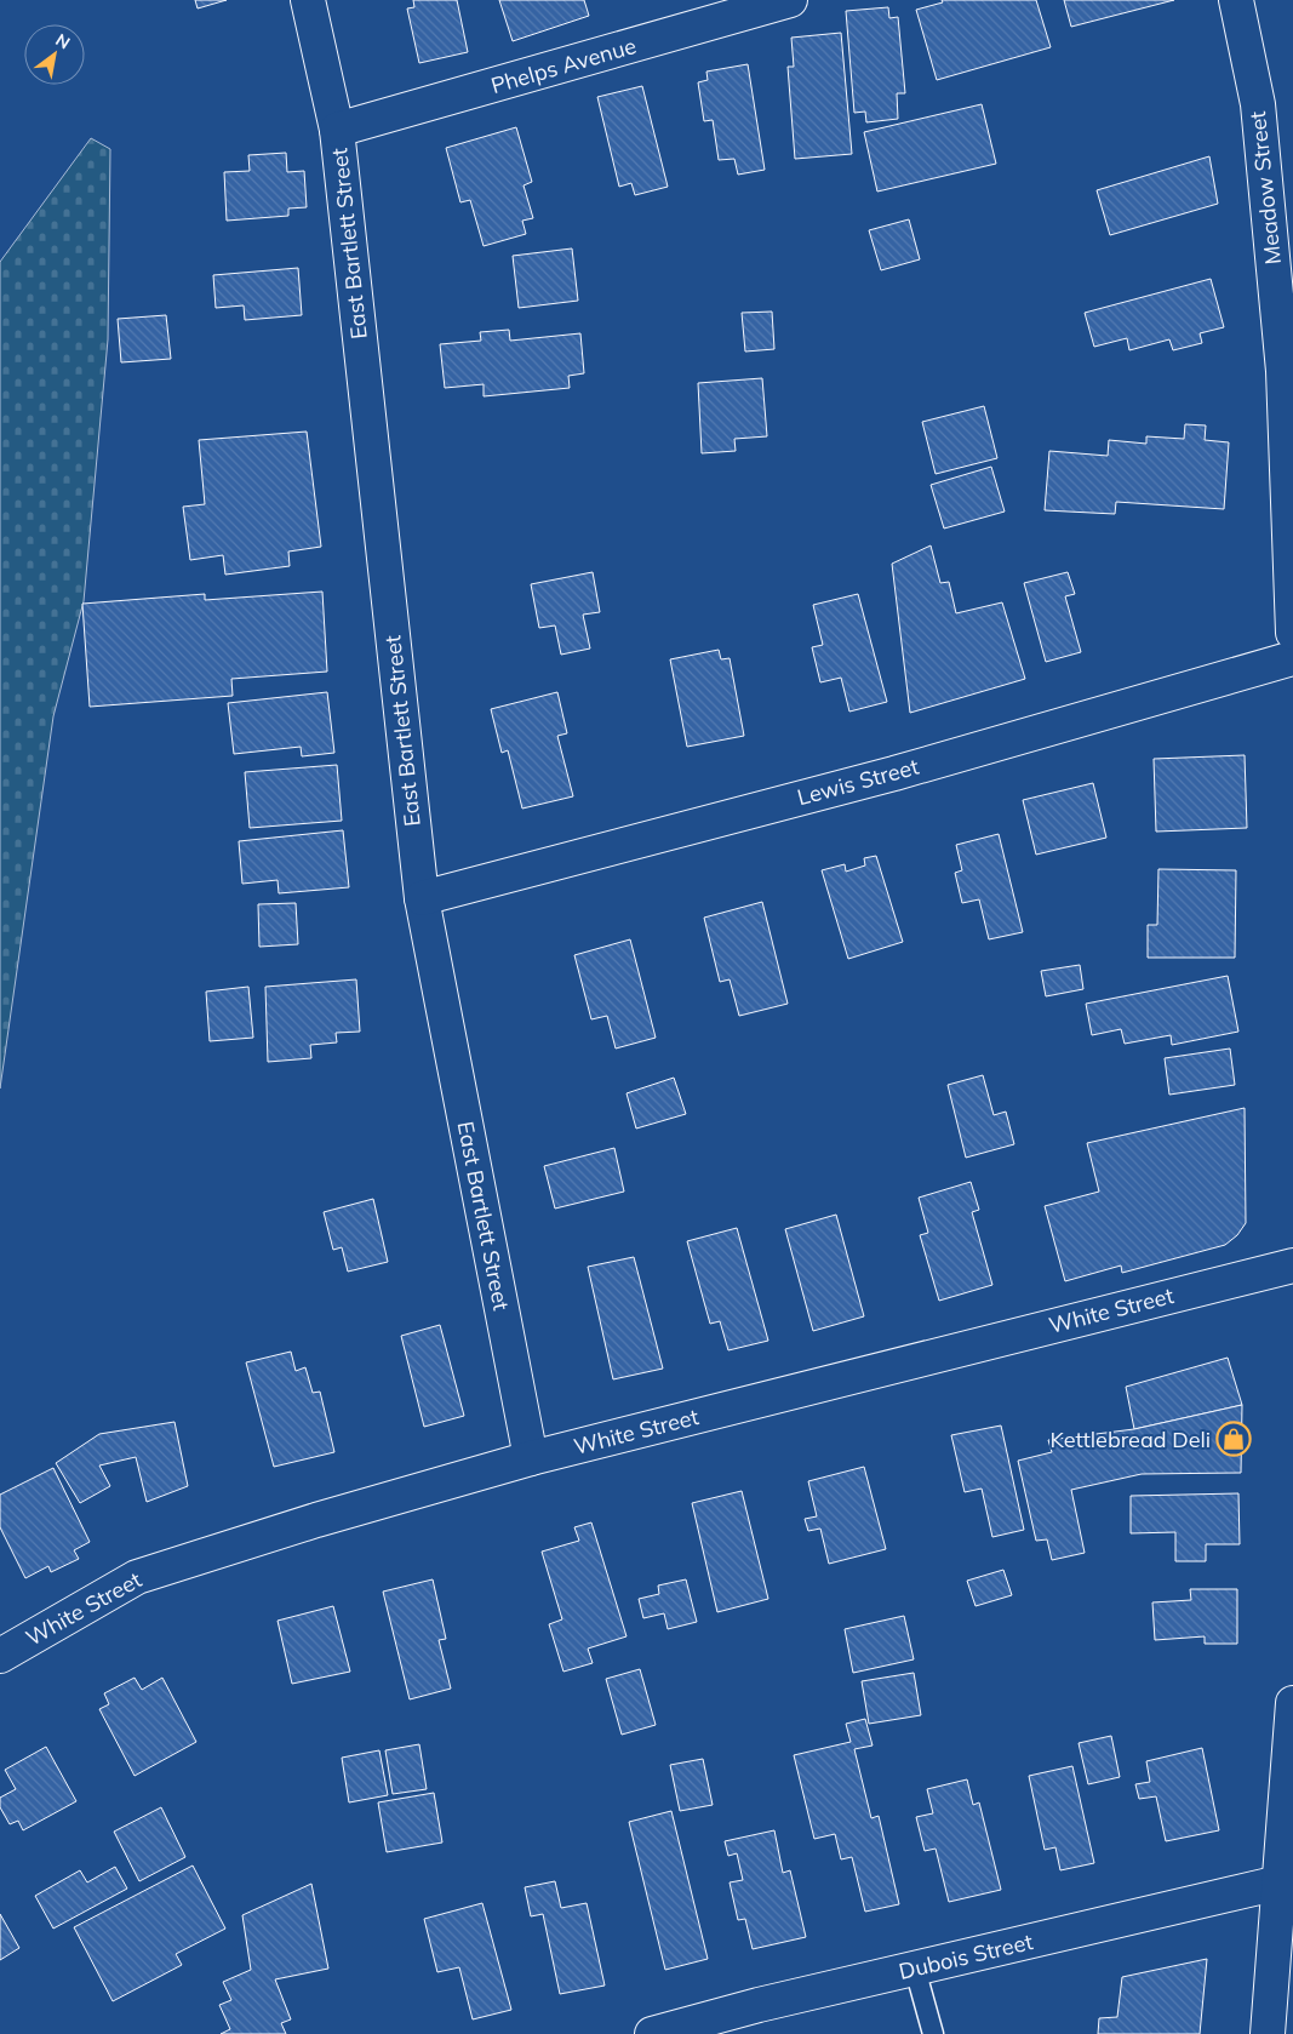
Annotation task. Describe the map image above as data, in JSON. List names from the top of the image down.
{
  "streets": {
    "street": [
      "Phelps Avenue",
      "Meadow Street",
      "East Bartlett Street",
      "Lewis Street",
      "White Street",
      "Dubois Street"
    ]
  },
  "crossings": [
    ["Phelps Avenue", "East Bartlett Street"],
    ["East Bartlett Street", "Lewis Street"],
    ["East Bartlett Street", "White Street"]
  ],
  "places": {
    "shop": ["Kettlebread Deli"]
  },
  "north": "top right"
}
